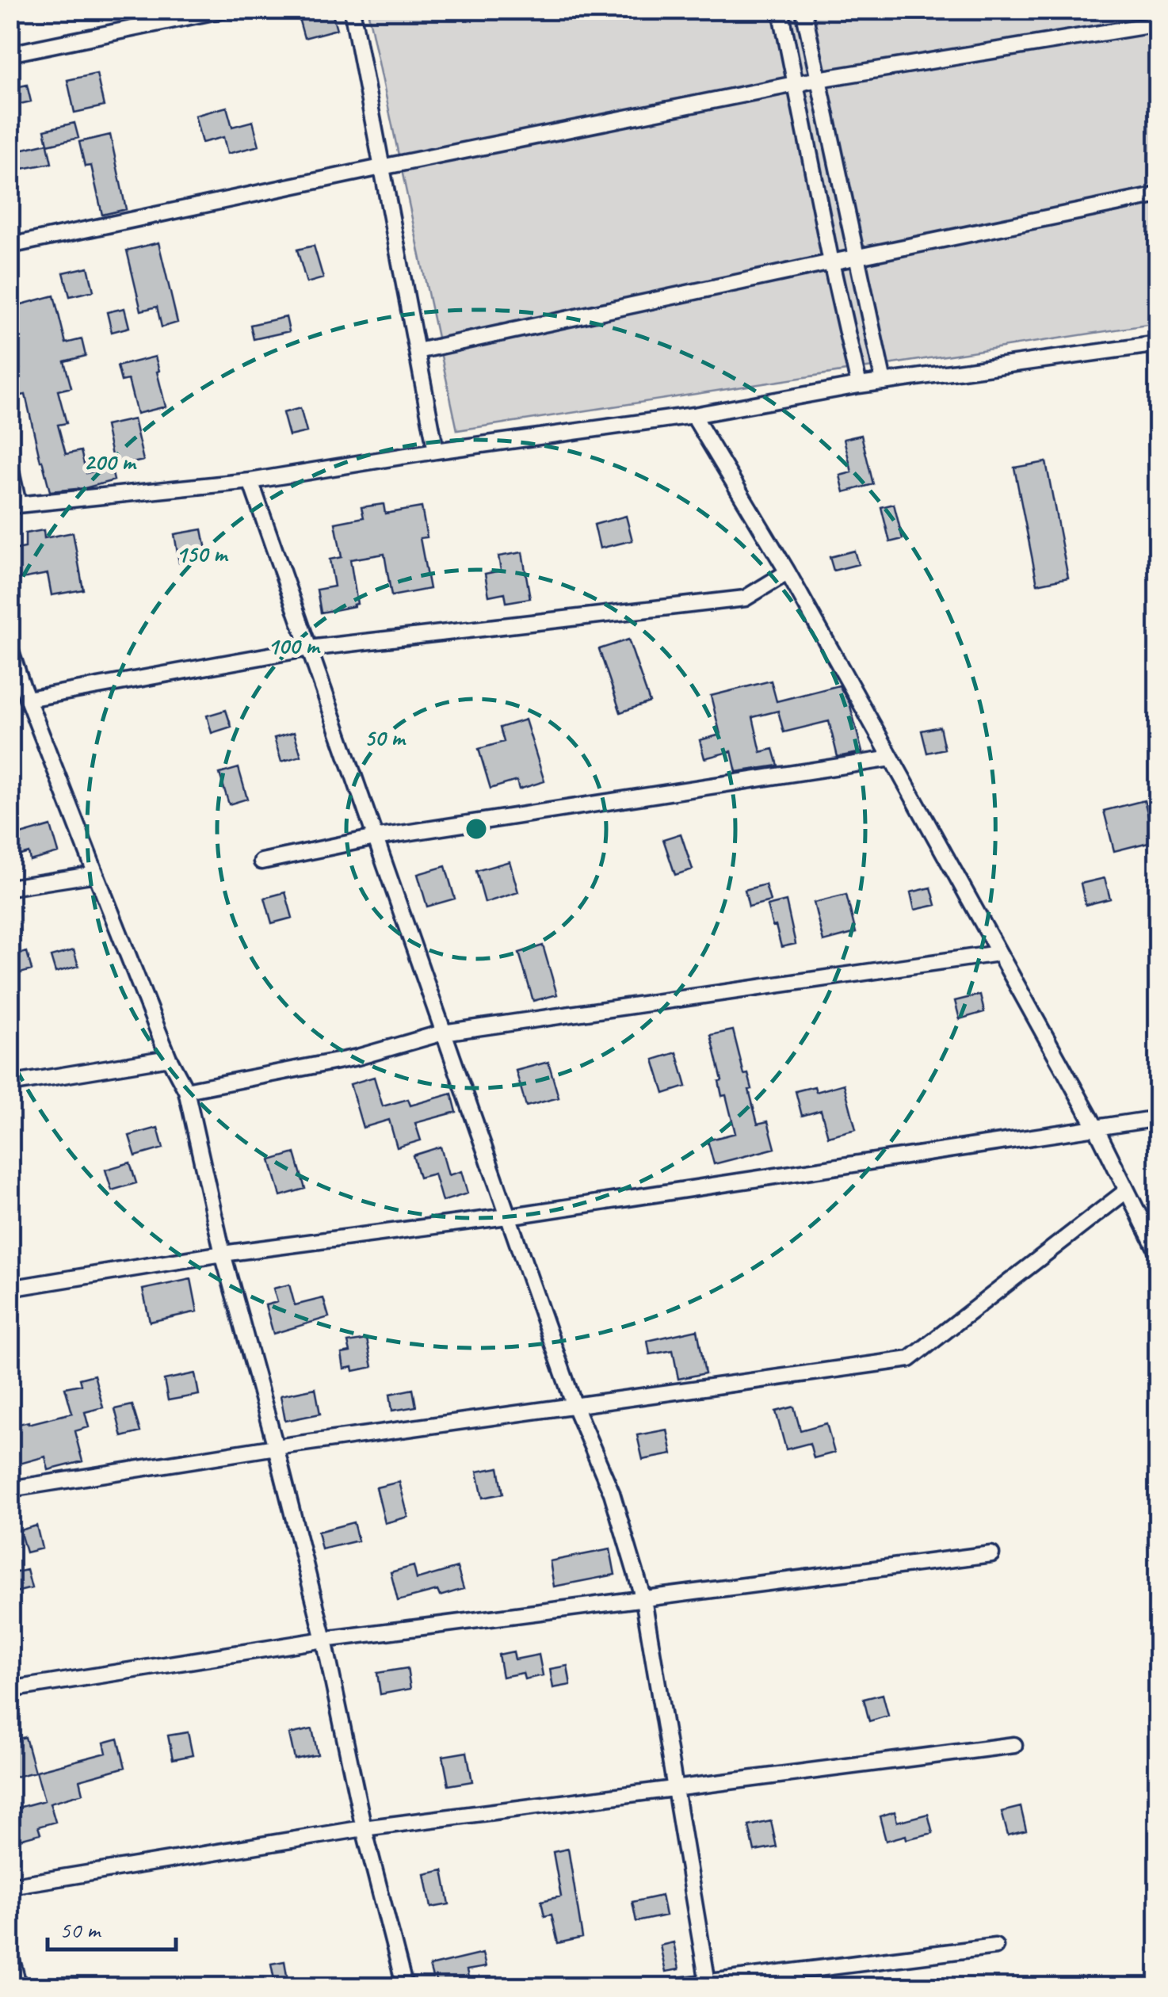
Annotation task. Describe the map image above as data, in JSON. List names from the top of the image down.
{
  "scale_bar": "50 m",
  "rings": [
    "200 m",
    "150 m",
    "100 m",
    "50 m"
  ]
}
